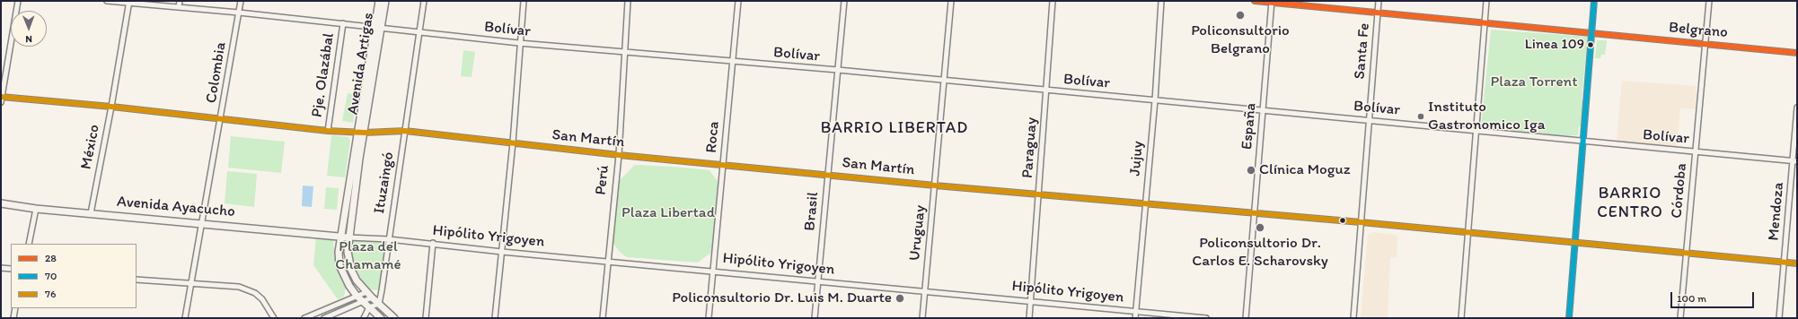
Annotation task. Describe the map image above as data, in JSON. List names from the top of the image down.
{
  "streets": {
    "main road": ["Avenida Artigas", "Avenida Ayacucho"],
    "street": [
      "Bolívar",
      "Belgrano",
      "Santa Fe",
      "Colombia",
      "Pje. Olazábal",
      "España",
      "Roca",
      "San Martín",
      "México",
      "Paraguay",
      "Jujuy",
      "Perú",
      "Ituzaingó",
      "Córdoba",
      "Brasil",
      "Mendoza",
      "Uruguay",
      "Hipólito Yrigoyen"
    ]
  },
  "crossings": [
    ["Bolívar", "Santa Fe"],
    ["Bolívar", "Avenida Artigas"],
    ["Bolívar", "Colombia"],
    ["Bolívar", "Pje. Olazábal"],
    ["Bolívar", "España"],
    ["Bolívar", "Roca"],
    ["Bolívar", "México"],
    ["Bolívar", "Paraguay"],
    ["Bolívar", "Jujuy"],
    ["Bolívar", "Perú"],
    ["Bolívar", "Ituzaingó"],
    ["Bolívar", "Córdoba"],
    ["Bolívar", "Brasil"],
    ["Bolívar", "Mendoza"],
    ["Bolívar", "Uruguay"],
    ["Belgrano", "Santa Fe"],
    ["Belgrano", "España"],
    ["Belgrano", "Córdoba"],
    ["Santa Fe", "San Martín"],
    ["Avenida Artigas", "San Martín"],
    ["Avenida Artigas", "Ituzaingó"],
    ["Avenida Artigas", "Avenida Ayacucho"],
    ["Avenida Artigas", "Hipólito Yrigoyen"],
    ["Colombia", "San Martín"],
    ["Colombia", "Avenida Ayacucho"],
    ["Pje. Olazábal", "San Martín"],
    ["España", "San Martín"],
    ["Roca", "San Martín"],
    ["Roca", "Hipólito Yrigoyen"],
    ["San Martín", "México"],
    ["San Martín", "Paraguay"],
    ["San Martín", "Jujuy"],
    ["San Martín", "Perú"],
    ["San Martín", "Ituzaingó"],
    ["San Martín", "Córdoba"],
    ["San Martín", "Brasil"],
    ["San Martín", "Mendoza"],
    ["San Martín", "Uruguay"],
    ["México", "Avenida Ayacucho"],
    ["Paraguay", "Hipólito Yrigoyen"],
    ["Jujuy", "Hipólito Yrigoyen"],
    ["Perú", "Hipólito Yrigoyen"],
    ["Ituzaingó", "Hipólito Yrigoyen"],
    ["Avenida Ayacucho", "Hipólito Yrigoyen"],
    ["Brasil", "Hipólito Yrigoyen"],
    ["Uruguay", "Hipólito Yrigoyen"]
  ],
  "districts": ["BARRIO LIBERTAD", "BARRIO CENTRO"],
  "parks": ["Plaza Torrent", "Plaza Libertad", "Plaza del Chamamé"],
  "places": [
    "Policonsultorio Belgrano",
    "Linea 109",
    "Instituto Gastronomico Iga",
    "Clínica Moguz",
    "Policonsultorio Dr. Carlos E. Scharovsky",
    "Policonsultorio Dr. Luis M. Duarte"
  ],
  "lines": ["transit line 28", "transit line 70", "transit line 76"],
  "legend": ["28", "70", "76"],
  "scale_bar": "100 m",
  "north": "bottom"
}
